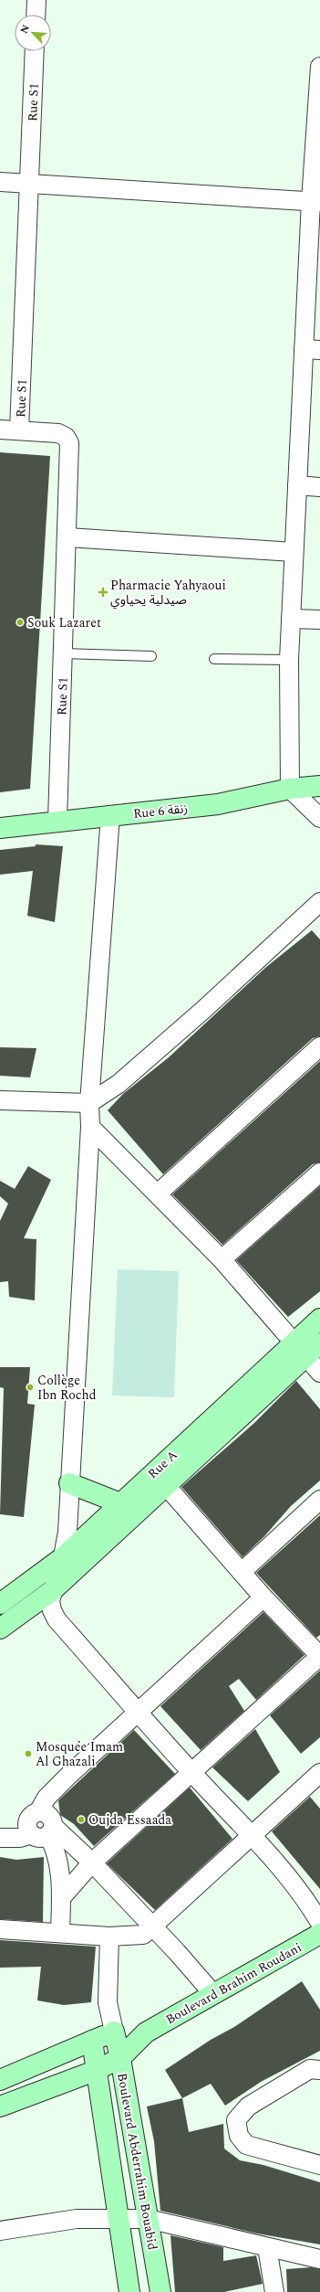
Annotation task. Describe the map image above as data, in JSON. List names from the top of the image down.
{
  "streets": {
    "main road": [
      "Rue 6 زنقة",
      "Rue A",
      "Boulevard Brahim Roudani",
      "Boulevard Abderrahim Bouabid"
    ],
    "street": ["Rue S1"]
  },
  "crossings": [
    ["Rue S1", "Rue 6 زنقة"],
    ["Boulevard Brahim Roudani", "Boulevard Abderrahim Bouabid"]
  ],
  "places": {
    "health": ["Pharmacie Yahyaoui صيدلية يحياوي"],
    "other": [
      "Souk Lazaret",
      "Collège Ibn Rochd",
      "Mosquée Imam Al Ghazali",
      "Oujda Essaada"
    ]
  },
  "north": "top left"
}
